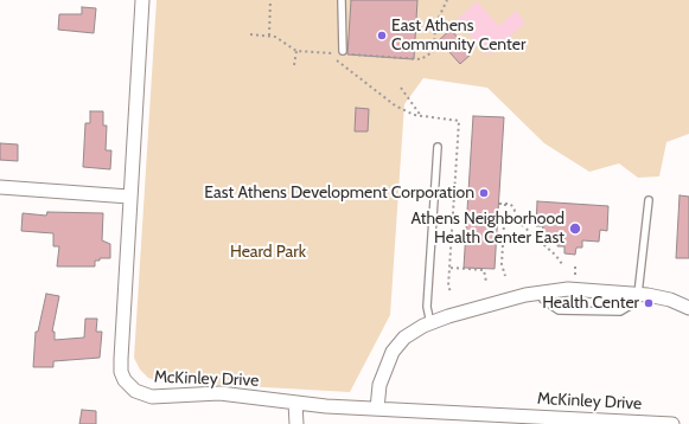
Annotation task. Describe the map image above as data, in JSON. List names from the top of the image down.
{
  "streets": {
    "street": ["McKinley Drive"]
  },
  "parks": ["Heard Park"],
  "places": [
    "East Athens Community Center",
    "East Athens Development Corporation",
    "Athens Neighborhood Health Center East",
    "Health Center"
  ]
}
